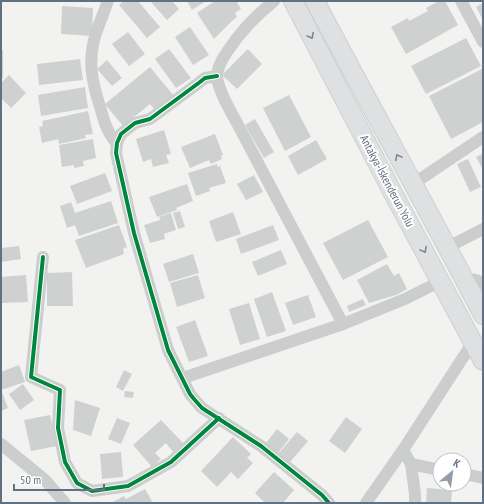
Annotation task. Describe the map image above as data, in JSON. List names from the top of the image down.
{
  "streets": {
    "highway": ["Antakya-İskenderun Yolu"]
  },
  "scale_bar": "50 m",
  "north": "top right"
}
